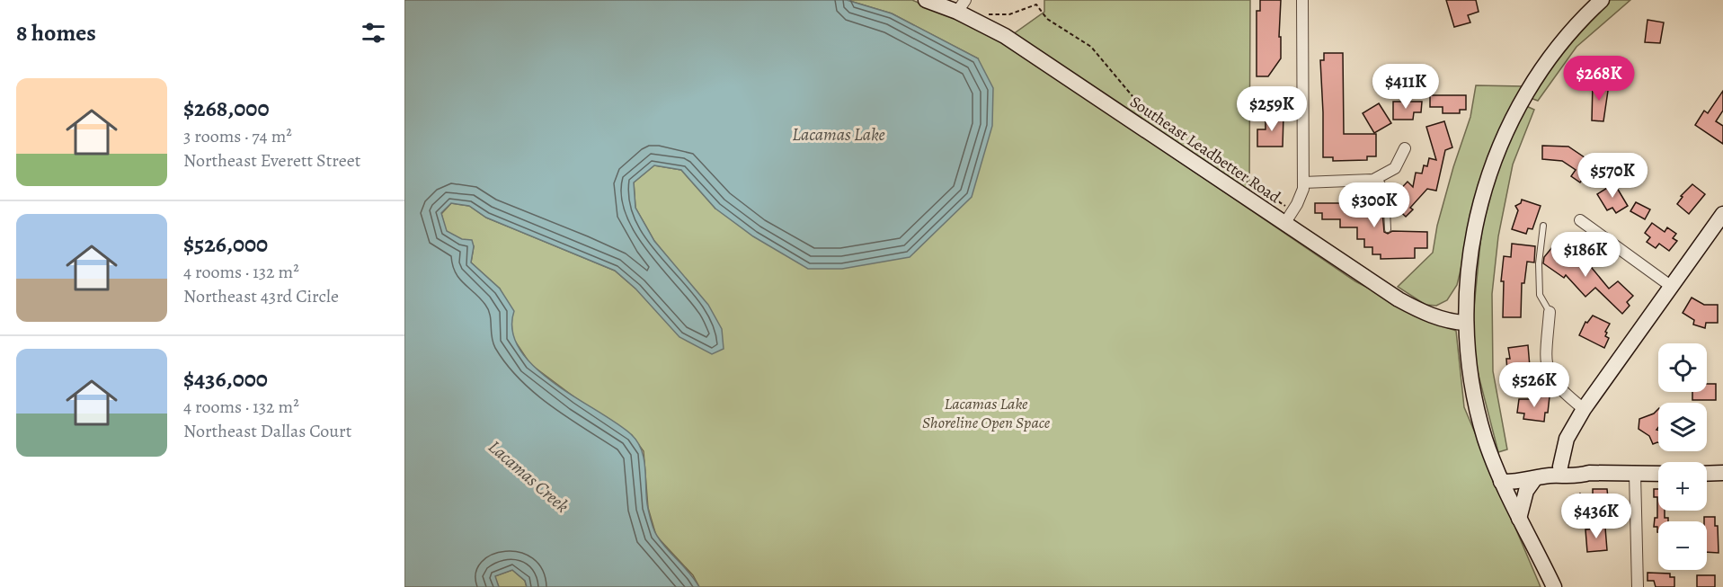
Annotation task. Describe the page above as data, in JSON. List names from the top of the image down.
{
  "streets": {
    "street": ["Southeast Leadbetter Road"]
  },
  "water": ["Lacamas Lake", "Lacamas Creek"],
  "parks": ["Lacamas Lake Shoreline Open Space"],
  "page": {
    "heading": "8 homes",
    "price": [
      "$268K",
      "$411K",
      "$259K",
      "$570K",
      "$300K",
      "$186K",
      "$526K",
      "$436K"
    ],
    "list": [
      {
        "name": "$268,000",
        "note": "3 rooms · 74 m² · Northeast Everett Street"
      },
      {
        "name": "$526,000",
        "note": "4 rooms · 132 m² · Northeast 43rd Circle"
      },
      {
        "name": "$436,000",
        "note": "4 rooms · 132 m² · Northeast Dallas Court"
      }
    ],
    "map_buttons": ["+", "−"]
  }
}
